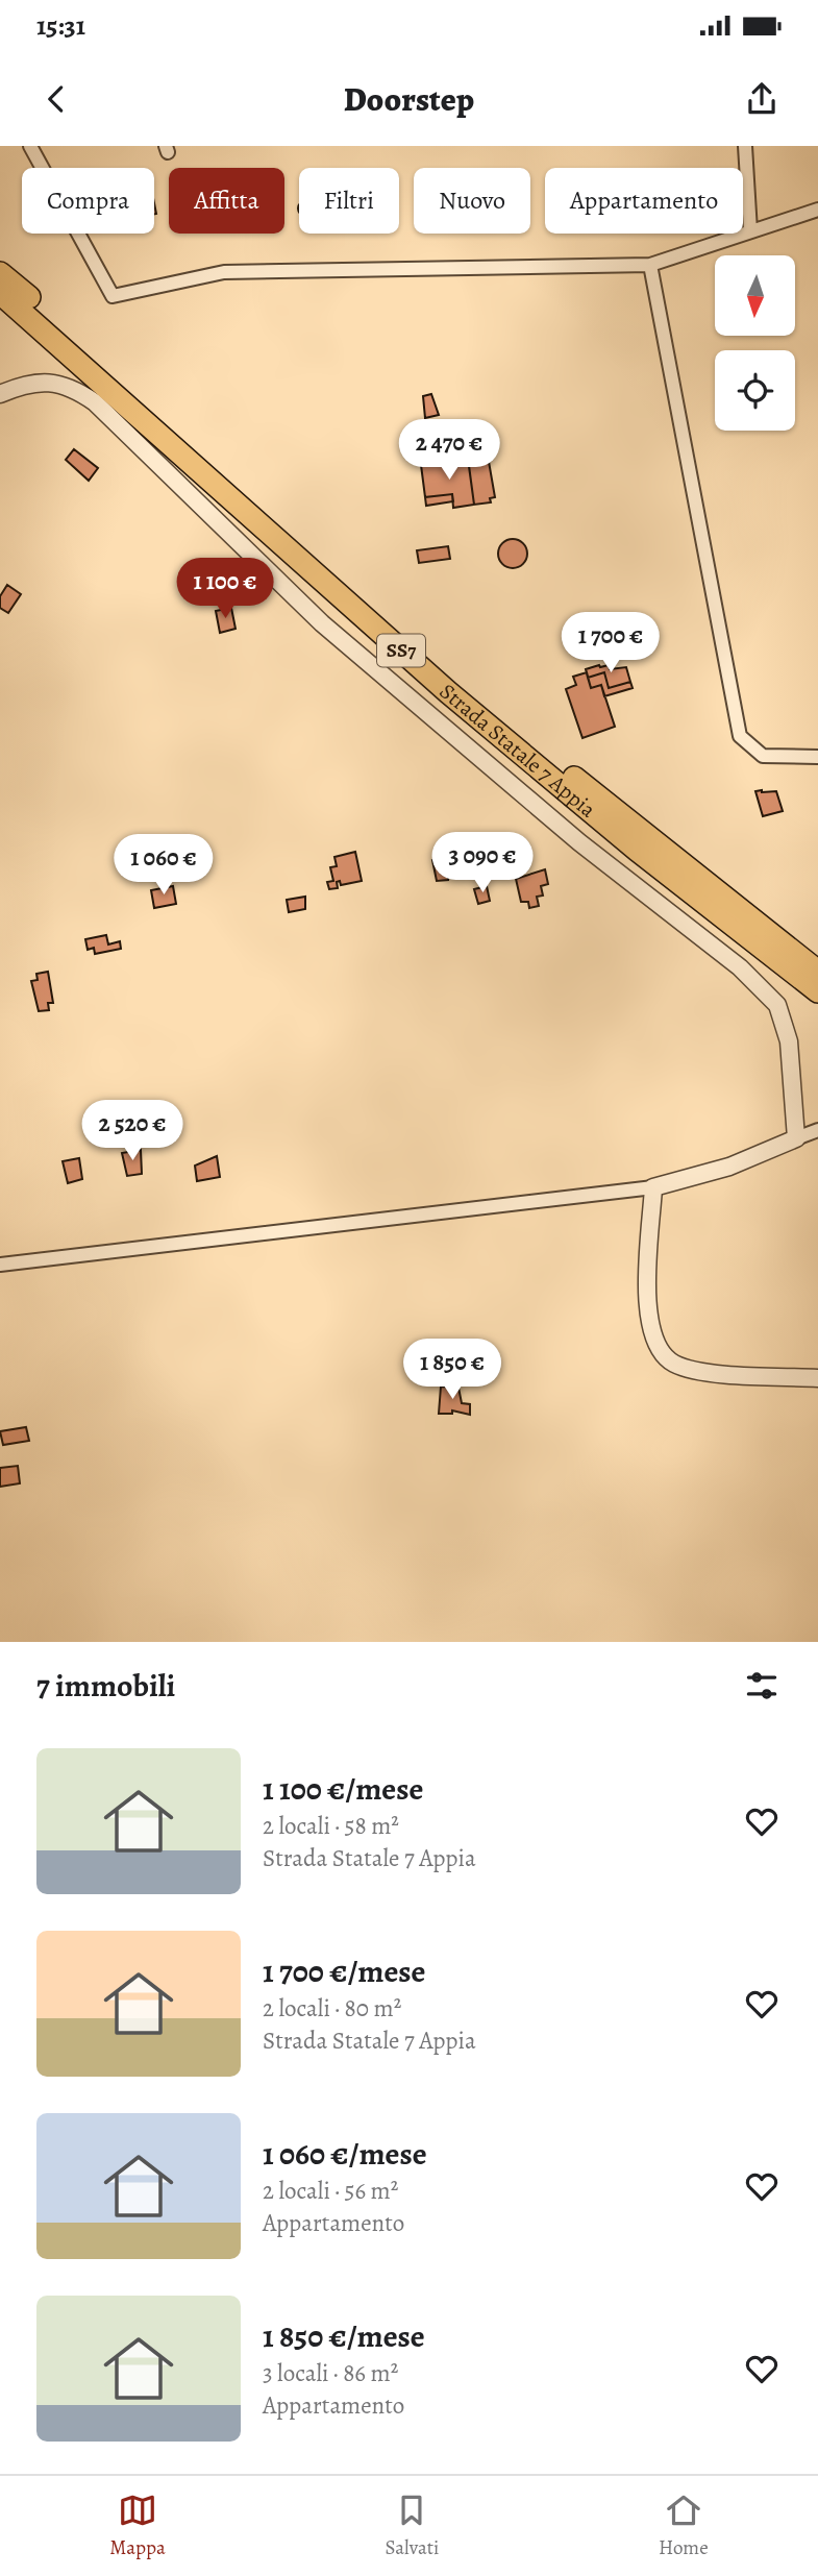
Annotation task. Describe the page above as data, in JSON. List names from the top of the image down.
{
  "streets": {
    "highway": ["SS7", "Strada Statale 7 Appia"]
  },
  "north": "bottom",
  "page": {
    "status": "15:31",
    "header": "Doorstep",
    "chip": [
      "Compra",
      "Affitta",
      "Filtri",
      "Nuovo",
      "Appartamento"
    ],
    "price": [
      "2 470 €",
      "1 100 €",
      "1 700 €",
      "3 090 €",
      "1 060 €",
      "2 520 €",
      "1 850 €"
    ],
    "heading": "7 immobili",
    "list": [
      {
        "name": "1 100 €/mese",
        "note": "2 locali · 58 m² · Strada Statale 7 Appia"
      },
      {
        "name": "1 700 €/mese",
        "note": "2 locali · 80 m² · Strada Statale 7 Appia"
      },
      {
        "name": "1 060 €/mese",
        "note": "2 locali · 56 m² · Appartamento"
      },
      {
        "name": "1 850 €/mese",
        "note": "3 locali · 86 m² · Appartamento"
      }
    ],
    "tabs": ["Mappa", "Salvati", "Home"]
  }
}
